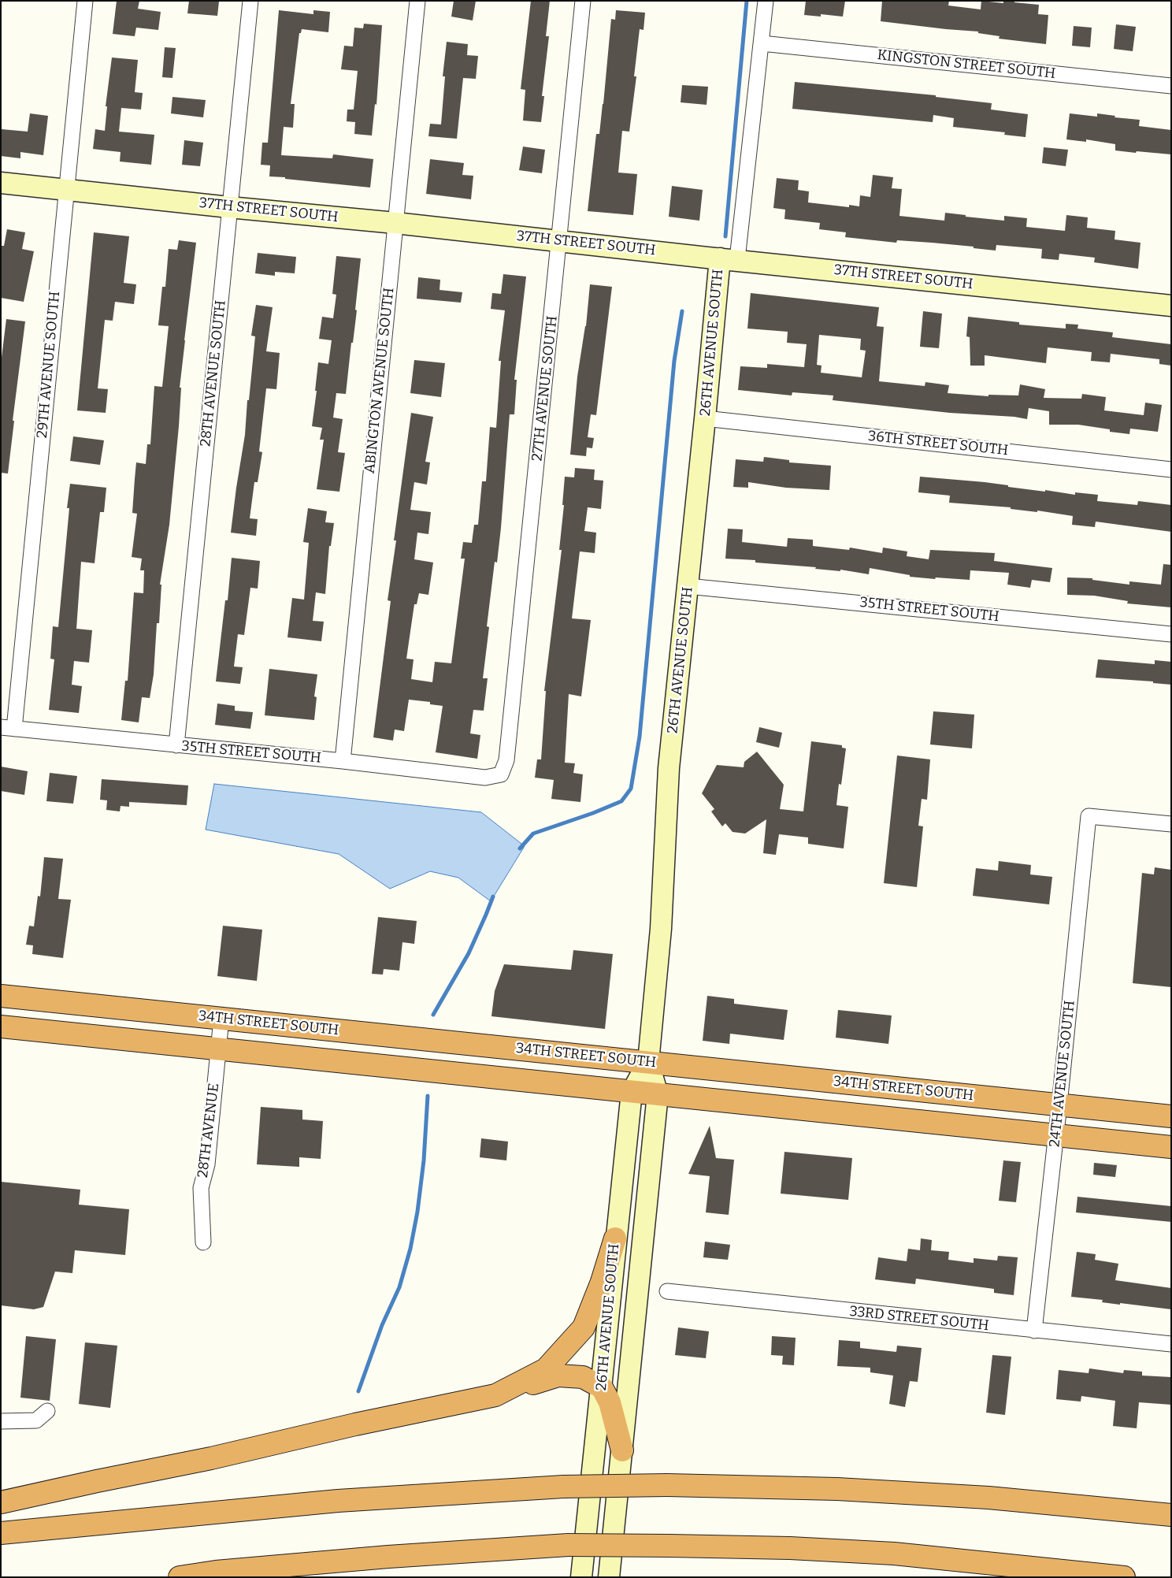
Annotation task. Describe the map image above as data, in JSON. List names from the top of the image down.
{
  "streets": {
    "highway": ["34TH STREET SOUTH"],
    "street": [
      "KINGSTON STREET SOUTH",
      "37TH STREET SOUTH",
      "26TH AVENUE SOUTH",
      "29TH AVENUE SOUTH",
      "28TH AVENUE SOUTH",
      "ABINGTON AVENUE SOUTH",
      "27TH AVENUE SOUTH",
      "36TH STREET SOUTH",
      "35TH STREET SOUTH",
      "24TH AVENUE SOUTH",
      "28TH AVENUE",
      "33RD STREET SOUTH"
    ]
  },
  "crossings": [
    ["KINGSTON STREET SOUTH", "26TH AVENUE SOUTH"],
    ["37TH STREET SOUTH", "26TH AVENUE SOUTH"],
    ["37TH STREET SOUTH", "29TH AVENUE SOUTH"],
    ["37TH STREET SOUTH", "28TH AVENUE SOUTH"],
    ["37TH STREET SOUTH", "ABINGTON AVENUE SOUTH"],
    ["37TH STREET SOUTH", "27TH AVENUE SOUTH"],
    ["26TH AVENUE SOUTH", "36TH STREET SOUTH"],
    ["26TH AVENUE SOUTH", "35TH STREET SOUTH"],
    ["26TH AVENUE SOUTH", "34TH STREET SOUTH"],
    ["29TH AVENUE SOUTH", "35TH STREET SOUTH"],
    ["28TH AVENUE SOUTH", "35TH STREET SOUTH"],
    ["ABINGTON AVENUE SOUTH", "35TH STREET SOUTH"],
    ["27TH AVENUE SOUTH", "35TH STREET SOUTH"],
    ["34TH STREET SOUTH", "24TH AVENUE SOUTH"],
    ["34TH STREET SOUTH", "28TH AVENUE"],
    ["24TH AVENUE SOUTH", "33RD STREET SOUTH"]
  ]
}
